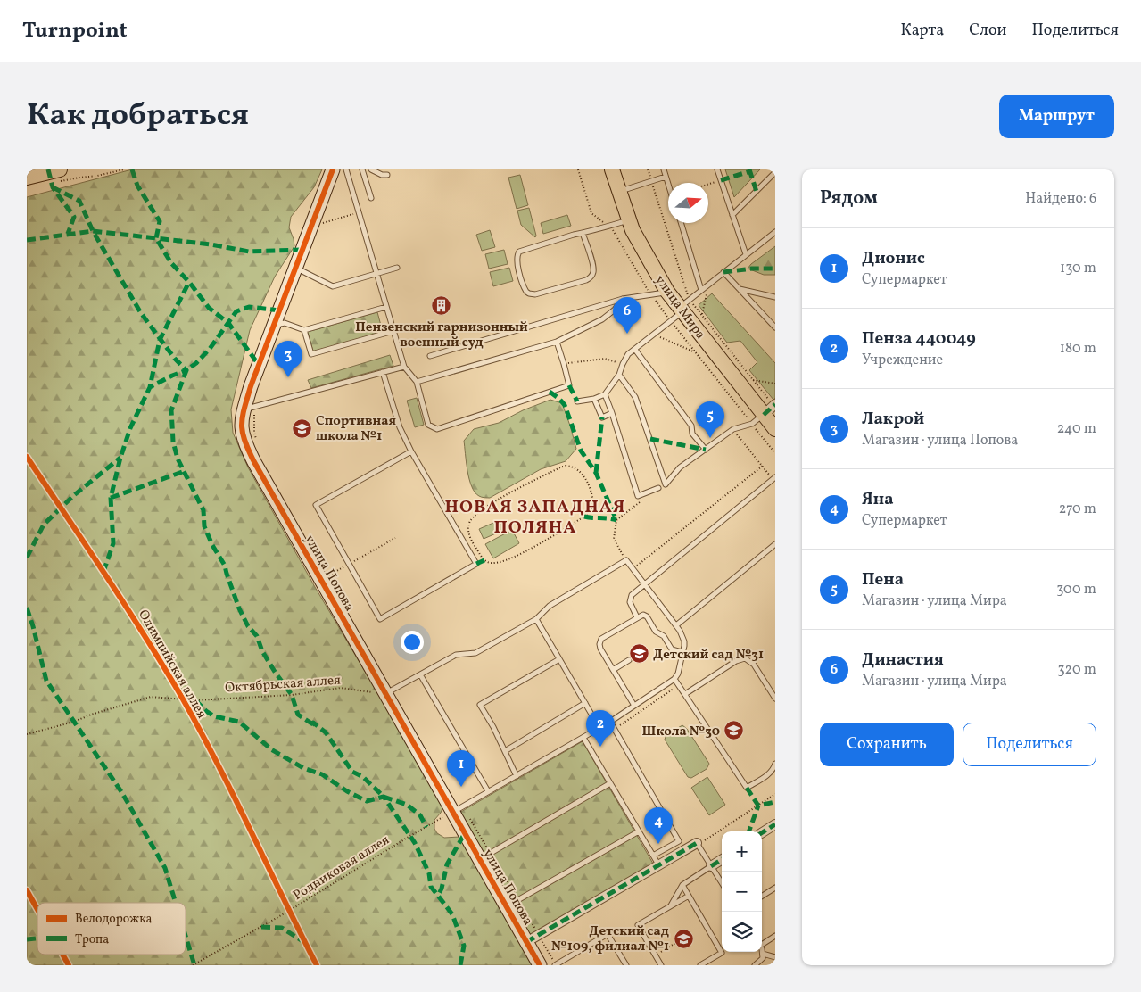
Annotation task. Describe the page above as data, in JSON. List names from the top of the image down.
{
  "streets": {
    "main road": ["улица Мира"],
    "street": ["улица Попова"],
    "path": ["Октябрьская аллея", "Родниковая аллея"],
    "cycle path": ["Олимпийская аллея"]
  },
  "crossings": [
    ["улица Попова", "Октябрьская аллея"],
    ["улица Попова", "Родниковая аллея"],
    ["Олимпийская аллея", "Октябрьская аллея"]
  ],
  "districts": ["НОВАЯ ЗАПАДНАЯ ПОЛЯНА"],
  "places": {
    "building": ["Пензенский гарнизонный военный суд"],
    "school or university": [
      "Спортивная школа №1",
      "Детский сад №31",
      "Школа №30",
      "Детский сад №109, филиал №1"
    ]
  },
  "legend": ["Велодорожка", "Тропа"],
  "north": "right",
  "page": {
    "header": "Turnpoint",
    "nav": ["Карта", "Слои", "Поделиться"],
    "title": "Как добраться",
    "buttons": [
      "Маршрут",
      ["Сохранить", "Поделиться"]
    ],
    "heading": ["Рядом", "Найдено: 6"],
    "list": [
      {
        "mark": "1",
        "name": "Дионис",
        "note": "Супермаркет",
        "value": "130 m"
      },
      {
        "mark": "2",
        "name": "Пенза 440049",
        "note": "Учреждение",
        "value": "180 m"
      },
      {
        "mark": "3",
        "name": "Лакрой",
        "note": "Магазин · улица Попова",
        "value": "240 m"
      },
      {
        "mark": "4",
        "name": "Яна",
        "note": "Супермаркет",
        "value": "270 m"
      },
      {
        "mark": "5",
        "name": "Пена",
        "note": "Магазин · улица Мира",
        "value": "300 m"
      },
      {
        "mark": "6",
        "name": "Династия",
        "note": "Магазин · улица Мира",
        "value": "320 m"
      }
    ],
    "pins": [
      "6",
      "3",
      "5",
      "2",
      "1",
      "4"
    ],
    "map_buttons": ["+", "−"]
  }
}
